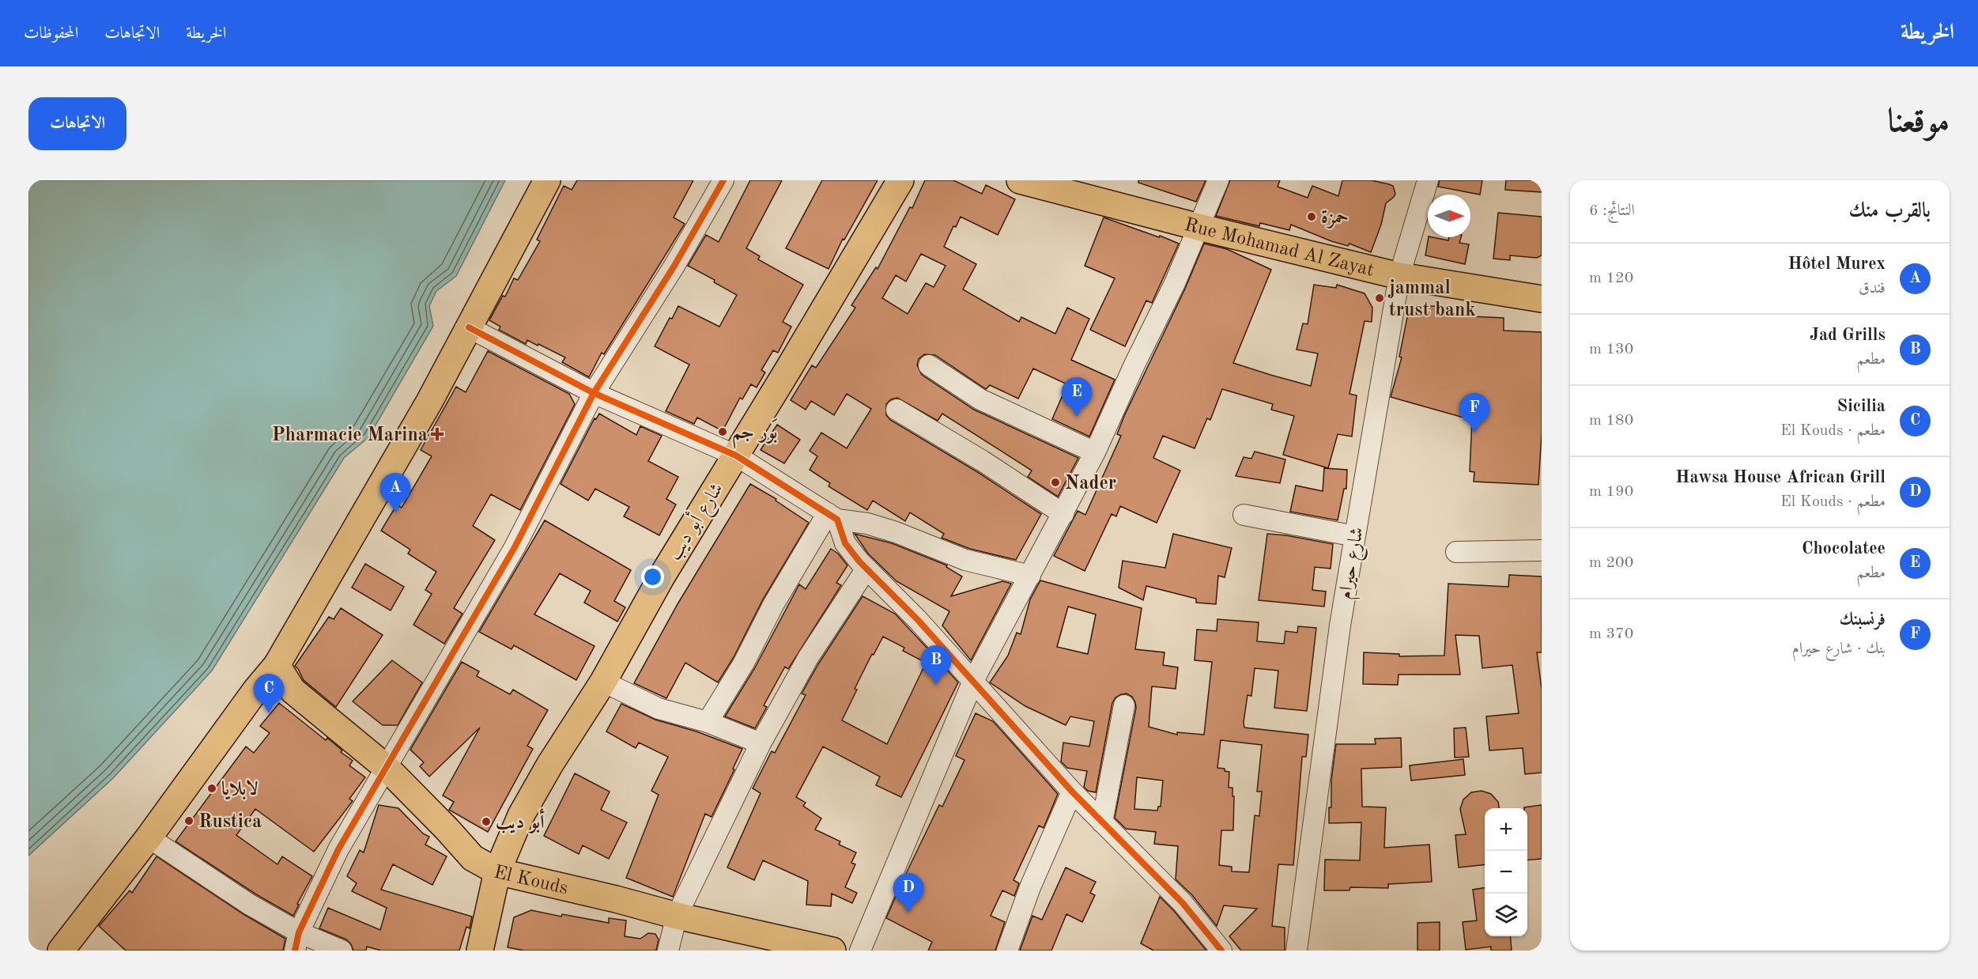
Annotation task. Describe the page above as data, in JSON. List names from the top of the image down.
{
  "streets": {
    "main road": ["Rue Mohamad Al Zayat", "شارع أبو ديب", "El Kouds"],
    "street": ["شارع حيرام"]
  },
  "crossings": [
    ["Rue Mohamad Al Zayat", "شارع حيرام"],
    ["شارع أبو ديب", "El Kouds"]
  ],
  "places": {
    "other": [
      "حمزة",
      "jammal trust bank",
      "بَور جم",
      "Nader",
      "لابلايا",
      "Rustica",
      "أبو ديب"
    ],
    "health": ["Pharmacie Marina"]
  },
  "north": "right",
  "page": {
    "header": "الخريطة",
    "nav": ["الخريطة", "الاتجاهات", "المحفوظات"],
    "title": "موقعنا",
    "buttons": "الاتجاهات",
    "heading": ["بالقرب منك", "النتائج: 6"],
    "list": [
      {
        "mark": "A",
        "name": "Hôtel Murex",
        "note": "فندق",
        "value": "120 m"
      },
      {
        "mark": "B",
        "name": "Jad Grills",
        "note": "مطعم",
        "value": "130 m"
      },
      {
        "mark": "C",
        "name": "Sicilia",
        "note": "مطعم · El Kouds",
        "value": "180 m"
      },
      {
        "mark": "D",
        "name": "Hawsa House African Grill",
        "note": "مطعم · El Kouds",
        "value": "190 m"
      },
      {
        "mark": "E",
        "name": "Chocolatee",
        "note": "مطعم",
        "value": "200 m"
      },
      {
        "mark": "F",
        "name": "فرنسبنك",
        "note": "بنك · شارع حيرام",
        "value": "370 m"
      }
    ],
    "pins": [
      "E",
      "F",
      "A",
      "B",
      "C",
      "D"
    ],
    "map_buttons": ["+", "−"]
  }
}
